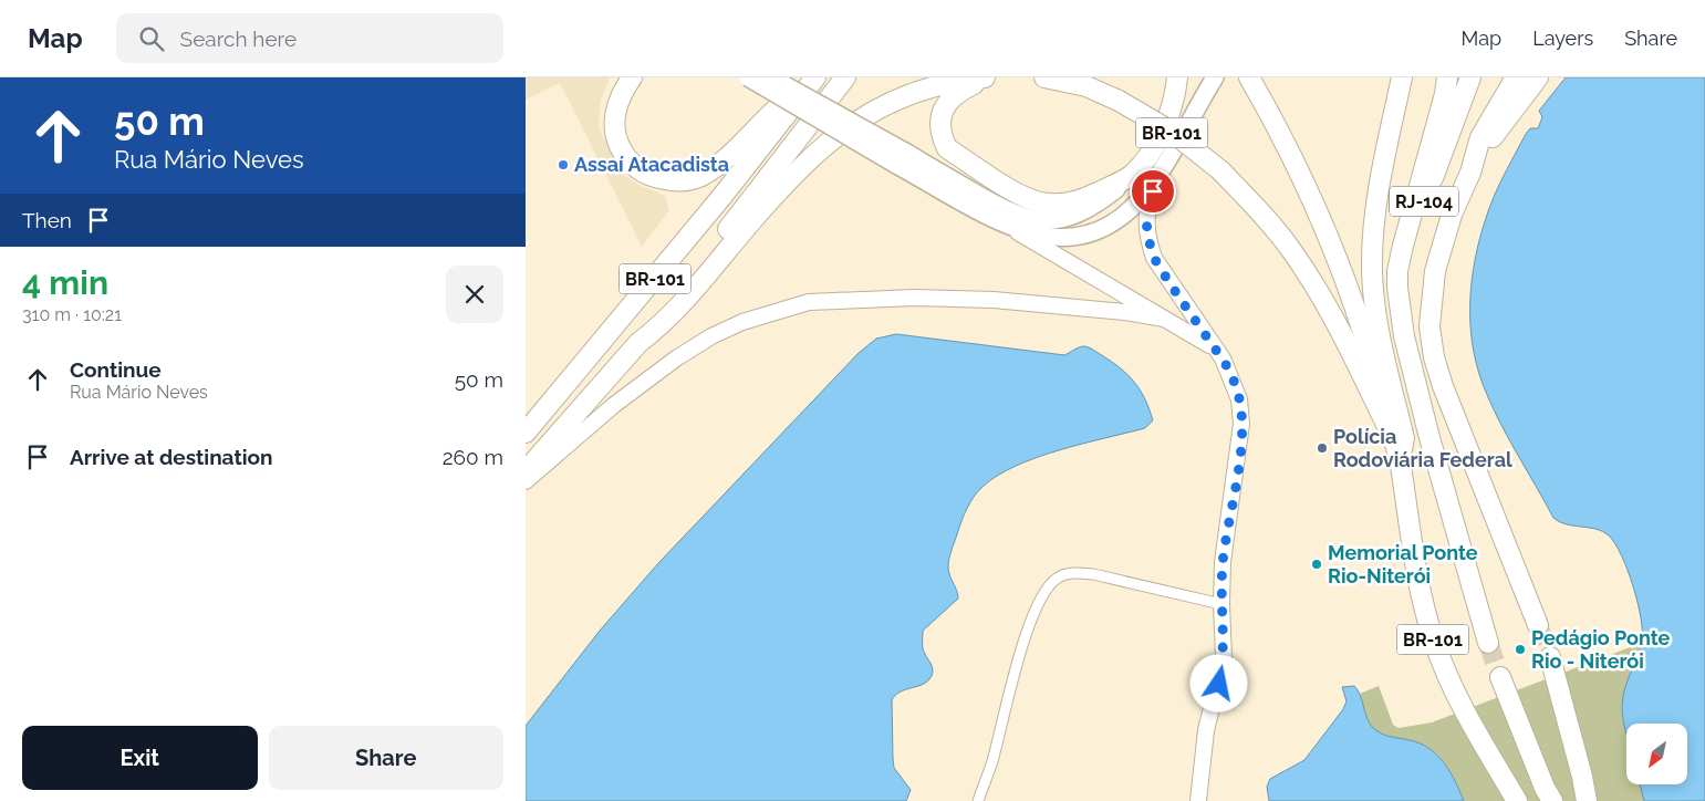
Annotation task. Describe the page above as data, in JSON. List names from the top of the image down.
{
  "streets": {
    "highway": ["BR-101", "RJ-104"]
  },
  "crossings": [
    ["BR-101", "RJ-104"]
  ],
  "places": [
    "Assaí Atacadista",
    "Polícia Rodoviária Federal",
    "Memorial Ponte Rio-Niterói",
    "Pedágio Ponte Rio - Niterói"
  ],
  "north": "bottom left",
  "page": {
    "header": "Map",
    "search": "Search here",
    "nav": ["Map", "Layers", "Share"],
    "turn": ["50 m", "Rua Mário Neves"],
    "then": "Then",
    "heading": ["4 min", "310 m · 10:21"],
    "list": [
      {
        "name": "Continue",
        "note": "Rua Mário Neves",
        "value": "50 m"
      },
      {
        "name": "Arrive at destination",
        "value": "260 m"
      }
    ],
    "buttons": ["Exit", "Share"]
  }
}
